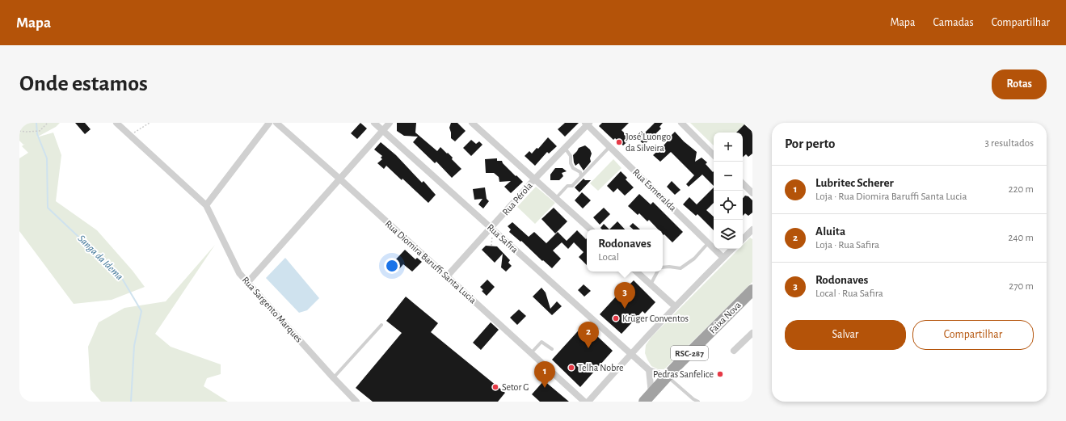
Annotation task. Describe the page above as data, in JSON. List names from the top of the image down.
{
  "streets": {
    "highway": ["Faixa Nova", "RSC-287"],
    "street": [
      "Rua Esmeralda",
      "Rua Pérola",
      "Rua Safira",
      "Rua Diomira Baruffi Santa Lucia",
      "Rua Sargento Marques"
    ]
  },
  "crossings": [
    ["Rua Esmeralda", "Rua Pérola"],
    ["Rua Pérola", "Rua Safira"],
    ["Rua Pérola", "Rua Diomira Baruffi Santa Lucia"]
  ],
  "water": ["Sanga da Idema"],
  "places": [
    "José Luongo da Silveira",
    "Krüger Conventos",
    "Telha Nobre",
    "Pedras Sanfelice",
    "Setor G"
  ],
  "page": {
    "header": "Mapa",
    "nav": ["Mapa", "Camadas", "Compartilhar"],
    "buttons": [
      "Rotas",
      ["Salvar", "Compartilhar"]
    ],
    "title": "Onde estamos",
    "heading": ["Por perto", "3 resultados"],
    "map_buttons": ["+", "−"],
    "list": [
      {
        "mark": "1",
        "name": "Lubritec Scherer",
        "note": "Loja · Rua Diomira Baruffi Santa Lucia",
        "value": "220 m"
      },
      {
        "mark": "2",
        "name": "Aluita",
        "note": "Loja · Rua Safira",
        "value": "240 m"
      },
      {
        "mark": "3",
        "name": "Rodonaves",
        "note": "Local · Rua Safira",
        "value": "270 m"
      }
    ],
    "popup": ["Rodonaves", "Local"],
    "pins": ["3", "2", "1"]
  }
}
